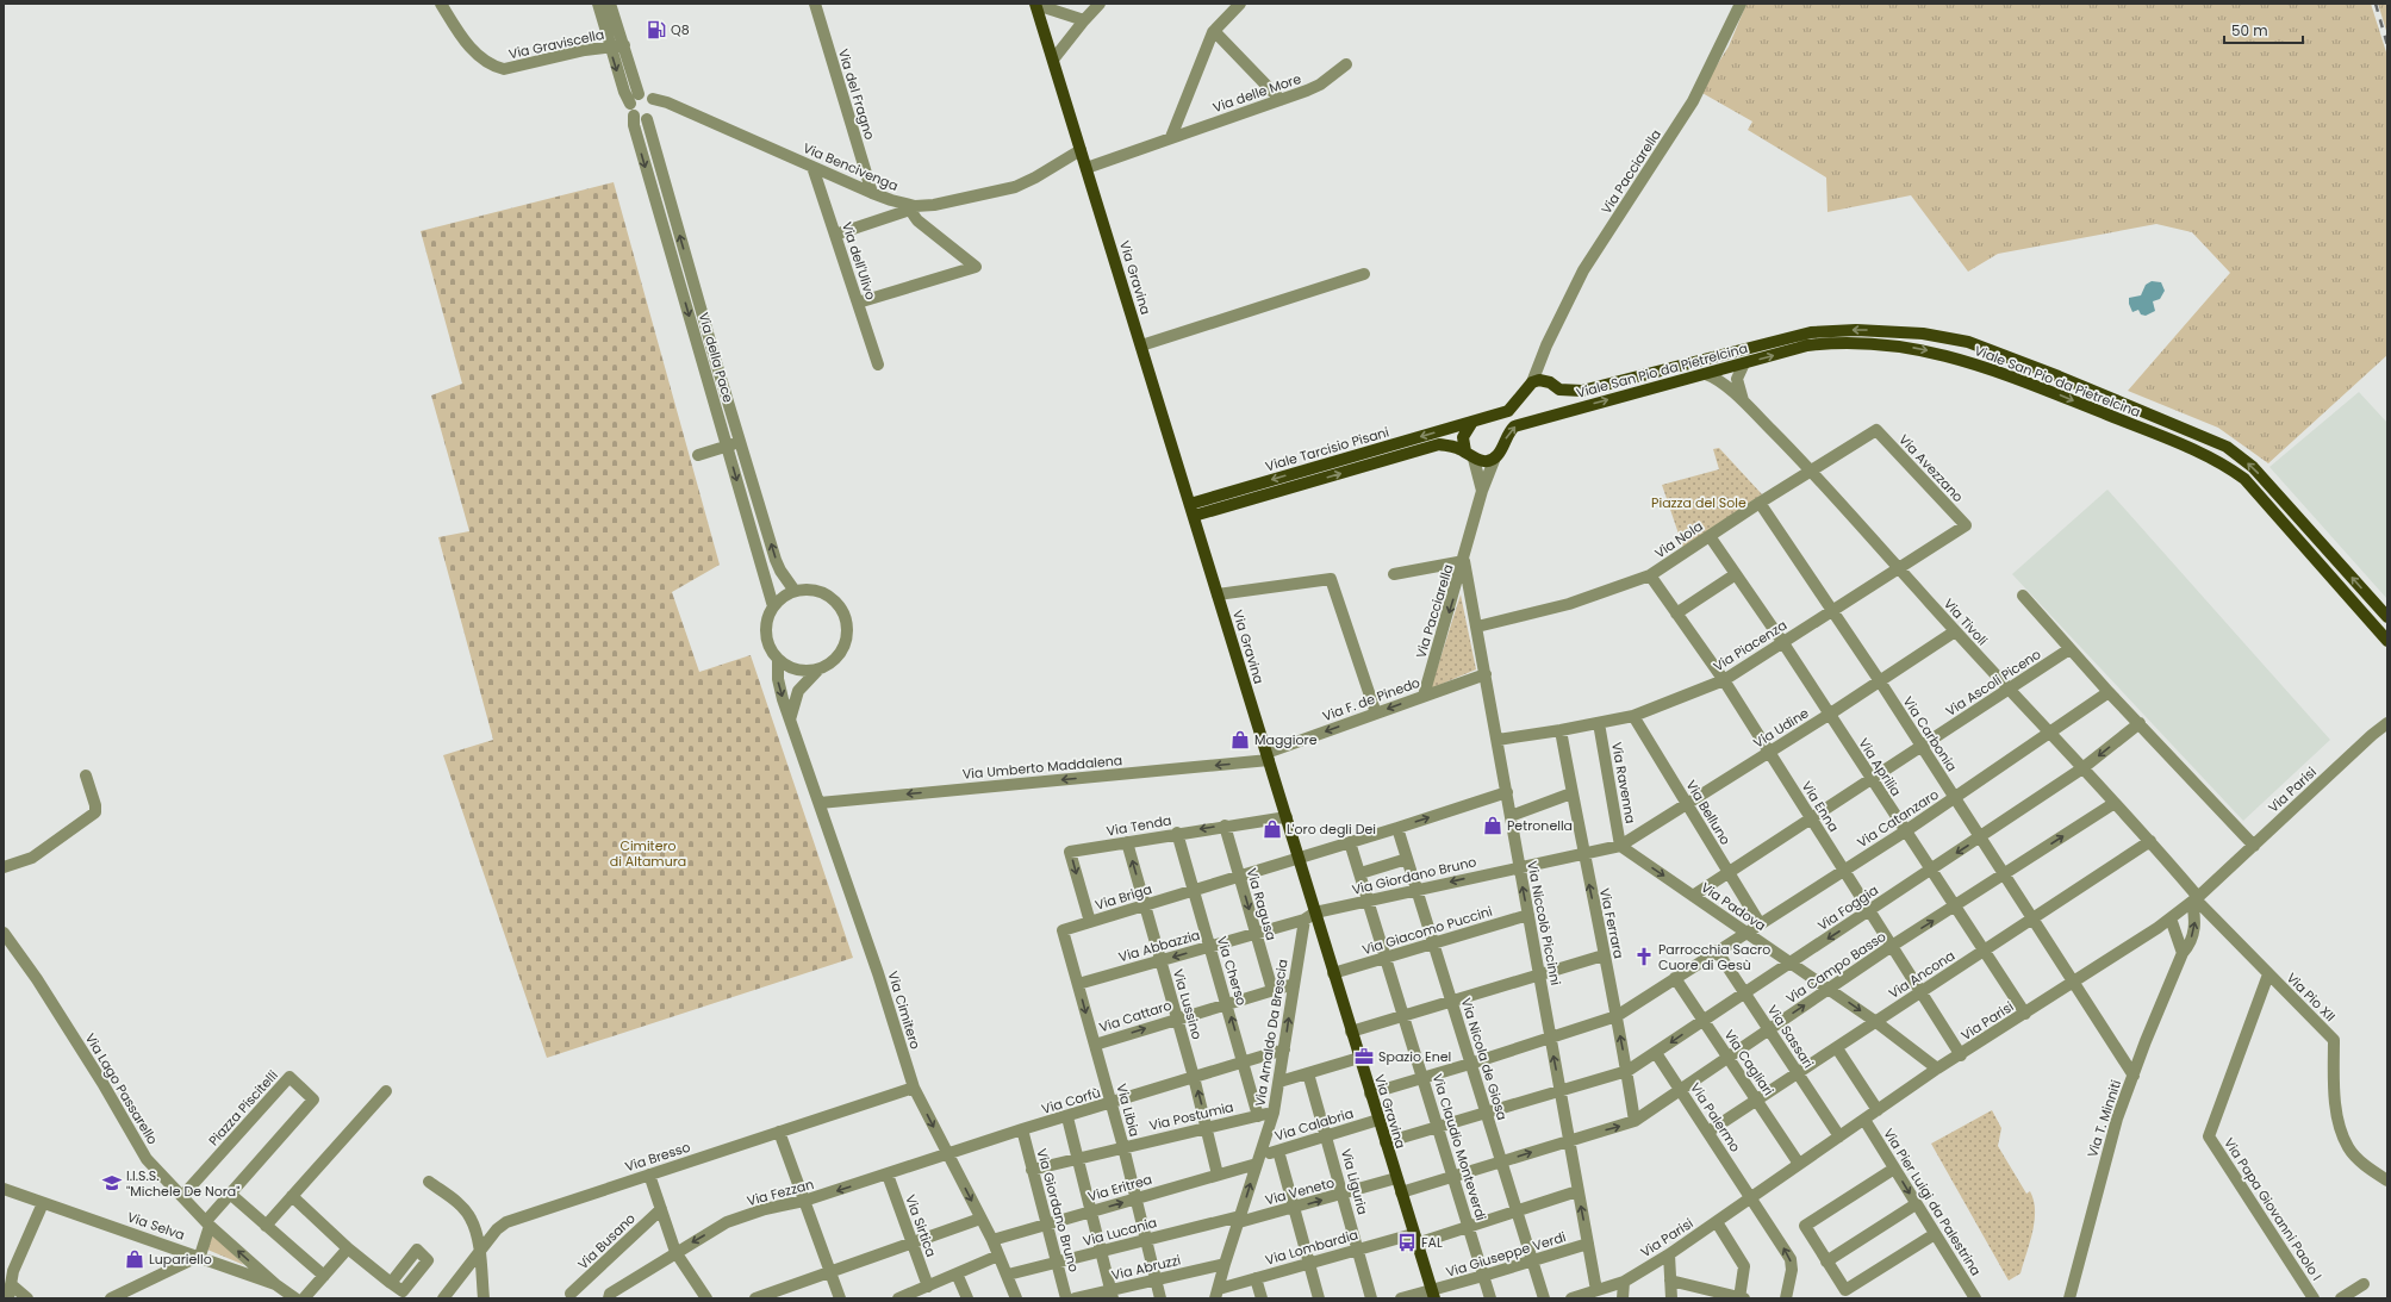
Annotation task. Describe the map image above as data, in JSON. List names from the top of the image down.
{
  "streets": {
    "main road": ["Via Gravina", "Viale San Pio da Pietrelcina", "Viale Tarcisio Pisani"],
    "street": [
      "Via Graviscella",
      "Via delle More",
      "Via del Fragno",
      "Via Bencivenga",
      "Via Pacciarella",
      "Via dell'Ulivo",
      "Via della Pace",
      "Via Avezzano",
      "Via Nola",
      "Via Tivoli",
      "Via Piacenza",
      "Via Ascoli Piceno",
      "Via F. de Pinedo",
      "Via Udine",
      "Via Carbonia",
      "Via Umberto Maddalena",
      "Via Aprilia",
      "Via Ravenna",
      "Via Parisi",
      "Via Enna",
      "Via Belluno",
      "Via Catanzaro",
      "Via Tenda",
      "Via Giordano Bruno",
      "Via Briga",
      "Via Ragusa",
      "Via Padova",
      "Via Foggia",
      "Via Niccolò Piccinni",
      "Via Ferrara",
      "Via Giacomo Puccini",
      "Via Abbazzia",
      "Via Campo Basso",
      "Via Cherso",
      "Via Ancona",
      "Via Pio XII",
      "Via Lussino",
      "Via Cimitero",
      "Via Cattaro",
      "Via Arnaldo Da Brescia",
      "Via Sassari",
      "Via Nicola de Giosa",
      "Via Cagliari",
      "Via Lago Passarello",
      "Via Corfù",
      "Piazza Piscitelli",
      "Via Libia",
      "Via Postumia",
      "Via Palermo",
      "Via T. Minniti",
      "Via Calabria",
      "Via Claudio Monteverdi",
      "Via Bresso",
      "Via Liguria",
      "Via Eritrea",
      "Via Veneto",
      "Via Fezzan",
      "Via Pier Luigi da Palestrina",
      "Via Papa Giovanni Paolo I",
      "Via Selva",
      "Via Sirtica",
      "Via Lucania",
      "Via Busano",
      "Via Lombardia",
      "Via Giuseppe Verdi",
      "Via Abruzzi"
    ]
  },
  "crossings": [
    ["Via Graviscella", "Via della Pace"],
    ["Via delle More", "Via Gravina"],
    ["Via del Fragno", "Via Bencivenga"],
    ["Via Bencivenga", "Via dell'Ulivo"],
    ["Via Bencivenga", "Via Gravina"],
    ["Via Bencivenga", "Via della Pace"],
    ["Via Pacciarella", "Viale San Pio da Pietrelcina"],
    ["Via Pacciarella", "Viale Tarcisio Pisani"],
    ["Via Pacciarella", "Via F. de Pinedo"],
    ["Via Pacciarella", "Via Niccolò Piccinni"],
    ["Via Gravina", "Viale Tarcisio Pisani"],
    ["Via Gravina", "Via F. de Pinedo"],
    ["Via Gravina", "Via Umberto Maddalena"],
    ["Via Gravina", "Via Catanzaro"],
    ["Via Gravina", "Via Tenda"],
    ["Via Gravina", "Via Giordano Bruno"],
    ["Via Gravina", "Via Briga"],
    ["Via Gravina", "Via Foggia"],
    ["Via Gravina", "Via Giacomo Puccini"],
    ["Via Gravina", "Via Campo Basso"],
    ["Via Gravina", "Via Calabria"],
    ["Via Gravina", "Via Veneto"],
    ["Via Gravina", "Via Lombardia"],
    ["Via Gravina", "Via Giuseppe Verdi"],
    ["Via della Pace", "Via Cimitero"],
    ["Viale San Pio da Pietrelcina", "Viale Tarcisio Pisani"],
    ["Viale San Pio da Pietrelcina", "Via Tivoli"],
    ["Via Avezzano", "Via Nola"],
    ["Via Avezzano", "Via Piacenza"],
    ["Via Nola", "Via Tivoli"],
    ["Via Nola", "Via Carbonia"],
    ["Via Nola", "Via Aprilia"],
    ["Via Nola", "Via Enna"],
    ["Via Nola", "Via Niccolò Piccinni"],
    ["Via Tivoli", "Via Piacenza"],
    ["Via Tivoli", "Via Ascoli Piceno"],
    ["Via Tivoli", "Via Udine"],
    ["Via Tivoli", "Via Parisi"],
    ["Via Tivoli", "Via Catanzaro"],
    ["Via Tivoli", "Via Foggia"],
    ["Via Tivoli", "Via Campo Basso"],
    ["Via Tivoli", "Via Ancona"],
    ["Via Tivoli", "Via Pio XII"],
    ["Via Tivoli", "Via T. Minniti"],
    ["Via Piacenza", "Via Carbonia"],
    ["Via Piacenza", "Via Aprilia"],
    ["Via Piacenza", "Via Ravenna"],
    ["Via Piacenza", "Via Enna"],
    ["Via Piacenza", "Via Belluno"],
    ["Via Piacenza", "Via Niccolò Piccinni"],
    ["Via Piacenza", "Via Ferrara"],
    ["Via Ascoli Piceno", "Via Carbonia"],
    ["Via Ascoli Piceno", "Via Aprilia"],
    ["Via Ascoli Piceno", "Via Enna"],
    ["Via Ascoli Piceno", "Via Belluno"],
    ["Via Ascoli Piceno", "Via Padova"],
    ["Via F. de Pinedo", "Via Umberto Maddalena"],
    ["Via F. de Pinedo", "Via Niccolò Piccinni"],
    ["Via Udine", "Via Carbonia"],
    ["Via Udine", "Via Aprilia"],
    ["Via Udine", "Via Ravenna"],
    ["Via Udine", "Via Enna"],
    ["Via Udine", "Via Belluno"],
    ["Via Udine", "Via Padova"],
    ["Via Carbonia", "Via Parisi"],
    ["Via Carbonia", "Via Catanzaro"],
    ["Via Carbonia", "Via Foggia"],
    ["Via Carbonia", "Via Campo Basso"],
    ["Via Carbonia", "Via Ancona"],
    ["Via Carbonia", "Via T. Minniti"],
    ["Via Umberto Maddalena", "Via Cimitero"],
    ["Via Aprilia", "Via Parisi"],
    ["Via Aprilia", "Via Catanzaro"],
    ["Via Aprilia", "Via Foggia"],
    ["Via Aprilia", "Via Campo Basso"],
    ["Via Aprilia", "Via Ancona"],
    ["Via Ravenna", "Via Padova"],
    ["Via Parisi", "Via Enna"],
    ["Via Parisi", "Via Padova"],
    ["Via Parisi", "Via Niccolò Piccinni"],
    ["Via Parisi", "Via Pio XII"],
    ["Via Parisi", "Via Sassari"],
    ["Via Parisi", "Via Cagliari"],
    ["Via Parisi", "Via Palermo"],
    ["Via Parisi", "Via T. Minniti"],
    ["Via Parisi", "Via Pier Luigi da Palestrina"],
    ["Via Enna", "Via Catanzaro"],
    ["Via Enna", "Via Foggia"],
    ["Via Enna", "Via Campo Basso"],
    ["Via Enna", "Via Ancona"],
    ["Via Belluno", "Via Catanzaro"],
    ["Via Catanzaro", "Via Padova"],
    ["Via Catanzaro", "Via Niccolò Piccinni"],
    ["Via Catanzaro", "Via Ferrara"],
    ["Via Catanzaro", "Via Sassari"],
    ["Via Catanzaro", "Via Nicola de Giosa"],
    ["Via Catanzaro", "Via Cagliari"],
    ["Via Catanzaro", "Via Claudio Monteverdi"],
    ["Via Tenda", "Via Briga"],
    ["Via Tenda", "Via Ragusa"],
    ["Via Tenda", "Via Cherso"],
    ["Via Tenda", "Via Lussino"],
    ["Via Giordano Bruno", "Via Niccolò Piccinni"],
    ["Via Giordano Bruno", "Via Nicola de Giosa"],
    ["Via Giordano Bruno", "Via Corfù"],
    ["Via Giordano Bruno", "Via Postumia"],
    ["Via Giordano Bruno", "Via Claudio Monteverdi"],
    ["Via Giordano Bruno", "Via Eritrea"],
    ["Via Giordano Bruno", "Via Lucania"],
    ["Via Briga", "Via Ragusa"],
    ["Via Briga", "Via Niccolò Piccinni"],
    ["Via Briga", "Via Cherso"],
    ["Via Briga", "Via Lussino"],
    ["Via Briga", "Via Nicola de Giosa"],
    ["Via Briga", "Via Libia"],
    ["Via Briga", "Via Claudio Monteverdi"],
    ["Via Ragusa", "Via Abbazzia"],
    ["Via Ragusa", "Via Cattaro"],
    ["Via Padova", "Via Foggia"],
    ["Via Padova", "Via Campo Basso"],
    ["Via Padova", "Via Ancona"],
    ["Via Foggia", "Via Niccolò Piccinni"],
    ["Via Foggia", "Via Ferrara"],
    ["Via Foggia", "Via Sassari"],
    ["Via Foggia", "Via Nicola de Giosa"],
    ["Via Foggia", "Via Cagliari"],
    ["Via Foggia", "Via Palermo"],
    ["Via Foggia", "Via Claudio Monteverdi"],
    ["Via Niccolò Piccinni", "Via Giacomo Puccini"],
    ["Via Niccolò Piccinni", "Via Campo Basso"],
    ["Via Niccolò Piccinni", "Via Lombardia"],
    ["Via Niccolò Piccinni", "Via Giuseppe Verdi"],
    ["Via Ferrara", "Via Campo Basso"],
    ["Via Giacomo Puccini", "Via Nicola de Giosa"],
    ["Via Giacomo Puccini", "Via Claudio Monteverdi"],
    ["Via Abbazzia", "Via Cherso"],
    ["Via Abbazzia", "Via Lussino"],
    ["Via Abbazzia", "Via Arnaldo Da Brescia"],
    ["Via Abbazzia", "Via Libia"],
    ["Via Campo Basso", "Via Sassari"],
    ["Via Campo Basso", "Via Nicola de Giosa"],
    ["Via Campo Basso", "Via Cagliari"],
    ["Via Campo Basso", "Via Palermo"],
    ["Via Campo Basso", "Via Claudio Monteverdi"],
    ["Via Cherso", "Via Cattaro"],
    ["Via Cherso", "Via Corfù"],
    ["Via Cherso", "Via Postumia"],
    ["Via Ancona", "Via Sassari"],
    ["Via Ancona", "Via Cagliari"],
    ["Via Ancona", "Via Palermo"],
    ["Via Pio XII", "Via T. Minniti"],
    ["Via Pio XII", "Via Papa Giovanni Paolo I"],
    ["Via Lussino", "Via Cattaro"],
    ["Via Lussino", "Via Corfù"],
    ["Via Lussino", "Via Postumia"],
    ["Via Lussino", "Via Eritrea"],
    ["Via Cimitero", "Via Corfù"],
    ["Via Cimitero", "Via Bresso"],
    ["Via Cimitero", "Via Eritrea"],
    ["Via Cimitero", "Via Fezzan"],
    ["Via Cimitero", "Via Lucania"],
    ["Via Cattaro", "Via Arnaldo Da Brescia"],
    ["Via Cattaro", "Via Libia"],
    ["Via Arnaldo Da Brescia", "Via Corfù"],
    ["Via Arnaldo Da Brescia", "Via Postumia"],
    ["Via Arnaldo Da Brescia", "Via Calabria"],
    ["Via Arnaldo Da Brescia", "Via Eritrea"],
    ["Via Arnaldo Da Brescia", "Via Veneto"],
    ["Via Arnaldo Da Brescia", "Via Lucania"],
    ["Via Arnaldo Da Brescia", "Via Lombardia"],
    ["Via Arnaldo Da Brescia", "Via Abruzzi"],
    ["Via Nicola de Giosa", "Via Lombardia"],
    ["Via Nicola de Giosa", "Via Giuseppe Verdi"],
    ["Via Lago Passarello", "Piazza Piscitelli"],
    ["Via Lago Passarello", "Via Selva"],
    ["Via Corfù", "Via Libia"],
    ["Via Corfù", "Via Fezzan"],
    ["Via Libia", "Via Postumia"],
    ["Via Libia", "Via Eritrea"],
    ["Via Libia", "Via Lucania"],
    ["Via Libia", "Via Abruzzi"],
    ["Via Calabria", "Via Liguria"],
    ["Via Calabria", "Via Eritrea"],
    ["Via Claudio Monteverdi", "Via Lombardia"],
    ["Via Claudio Monteverdi", "Via Giuseppe Verdi"],
    ["Via Liguria", "Via Veneto"],
    ["Via Liguria", "Via Lombardia"],
    ["Via Veneto", "Via Lucania"],
    ["Via Fezzan", "Via Sirtica"]
  ],
  "one_way": [
    "Via F. de Pinedo",
    "Via Umberto Maddalena",
    "Via Padova",
    "Via Ferrara",
    "Via Campo Basso",
    "Via Cattaro"
  ],
  "parks": ["Piazza del Sole", "Cimitero di Altamura"],
  "places": {
    "fuel station": ["Q8"],
    "shop": [
      "Maggiore",
      "Petronella",
      "L'oro degli Dei",
      "Lupariello"
    ],
    "church": ["Parrocchia Sacro Cuore di Gesù"],
    "office": ["Spazio Enel"],
    "school or university": ["I.I.S.S. \"Michele De Nora\""],
    "bus stop": ["FAL"]
  },
  "scale_bar": "50 m"
}
